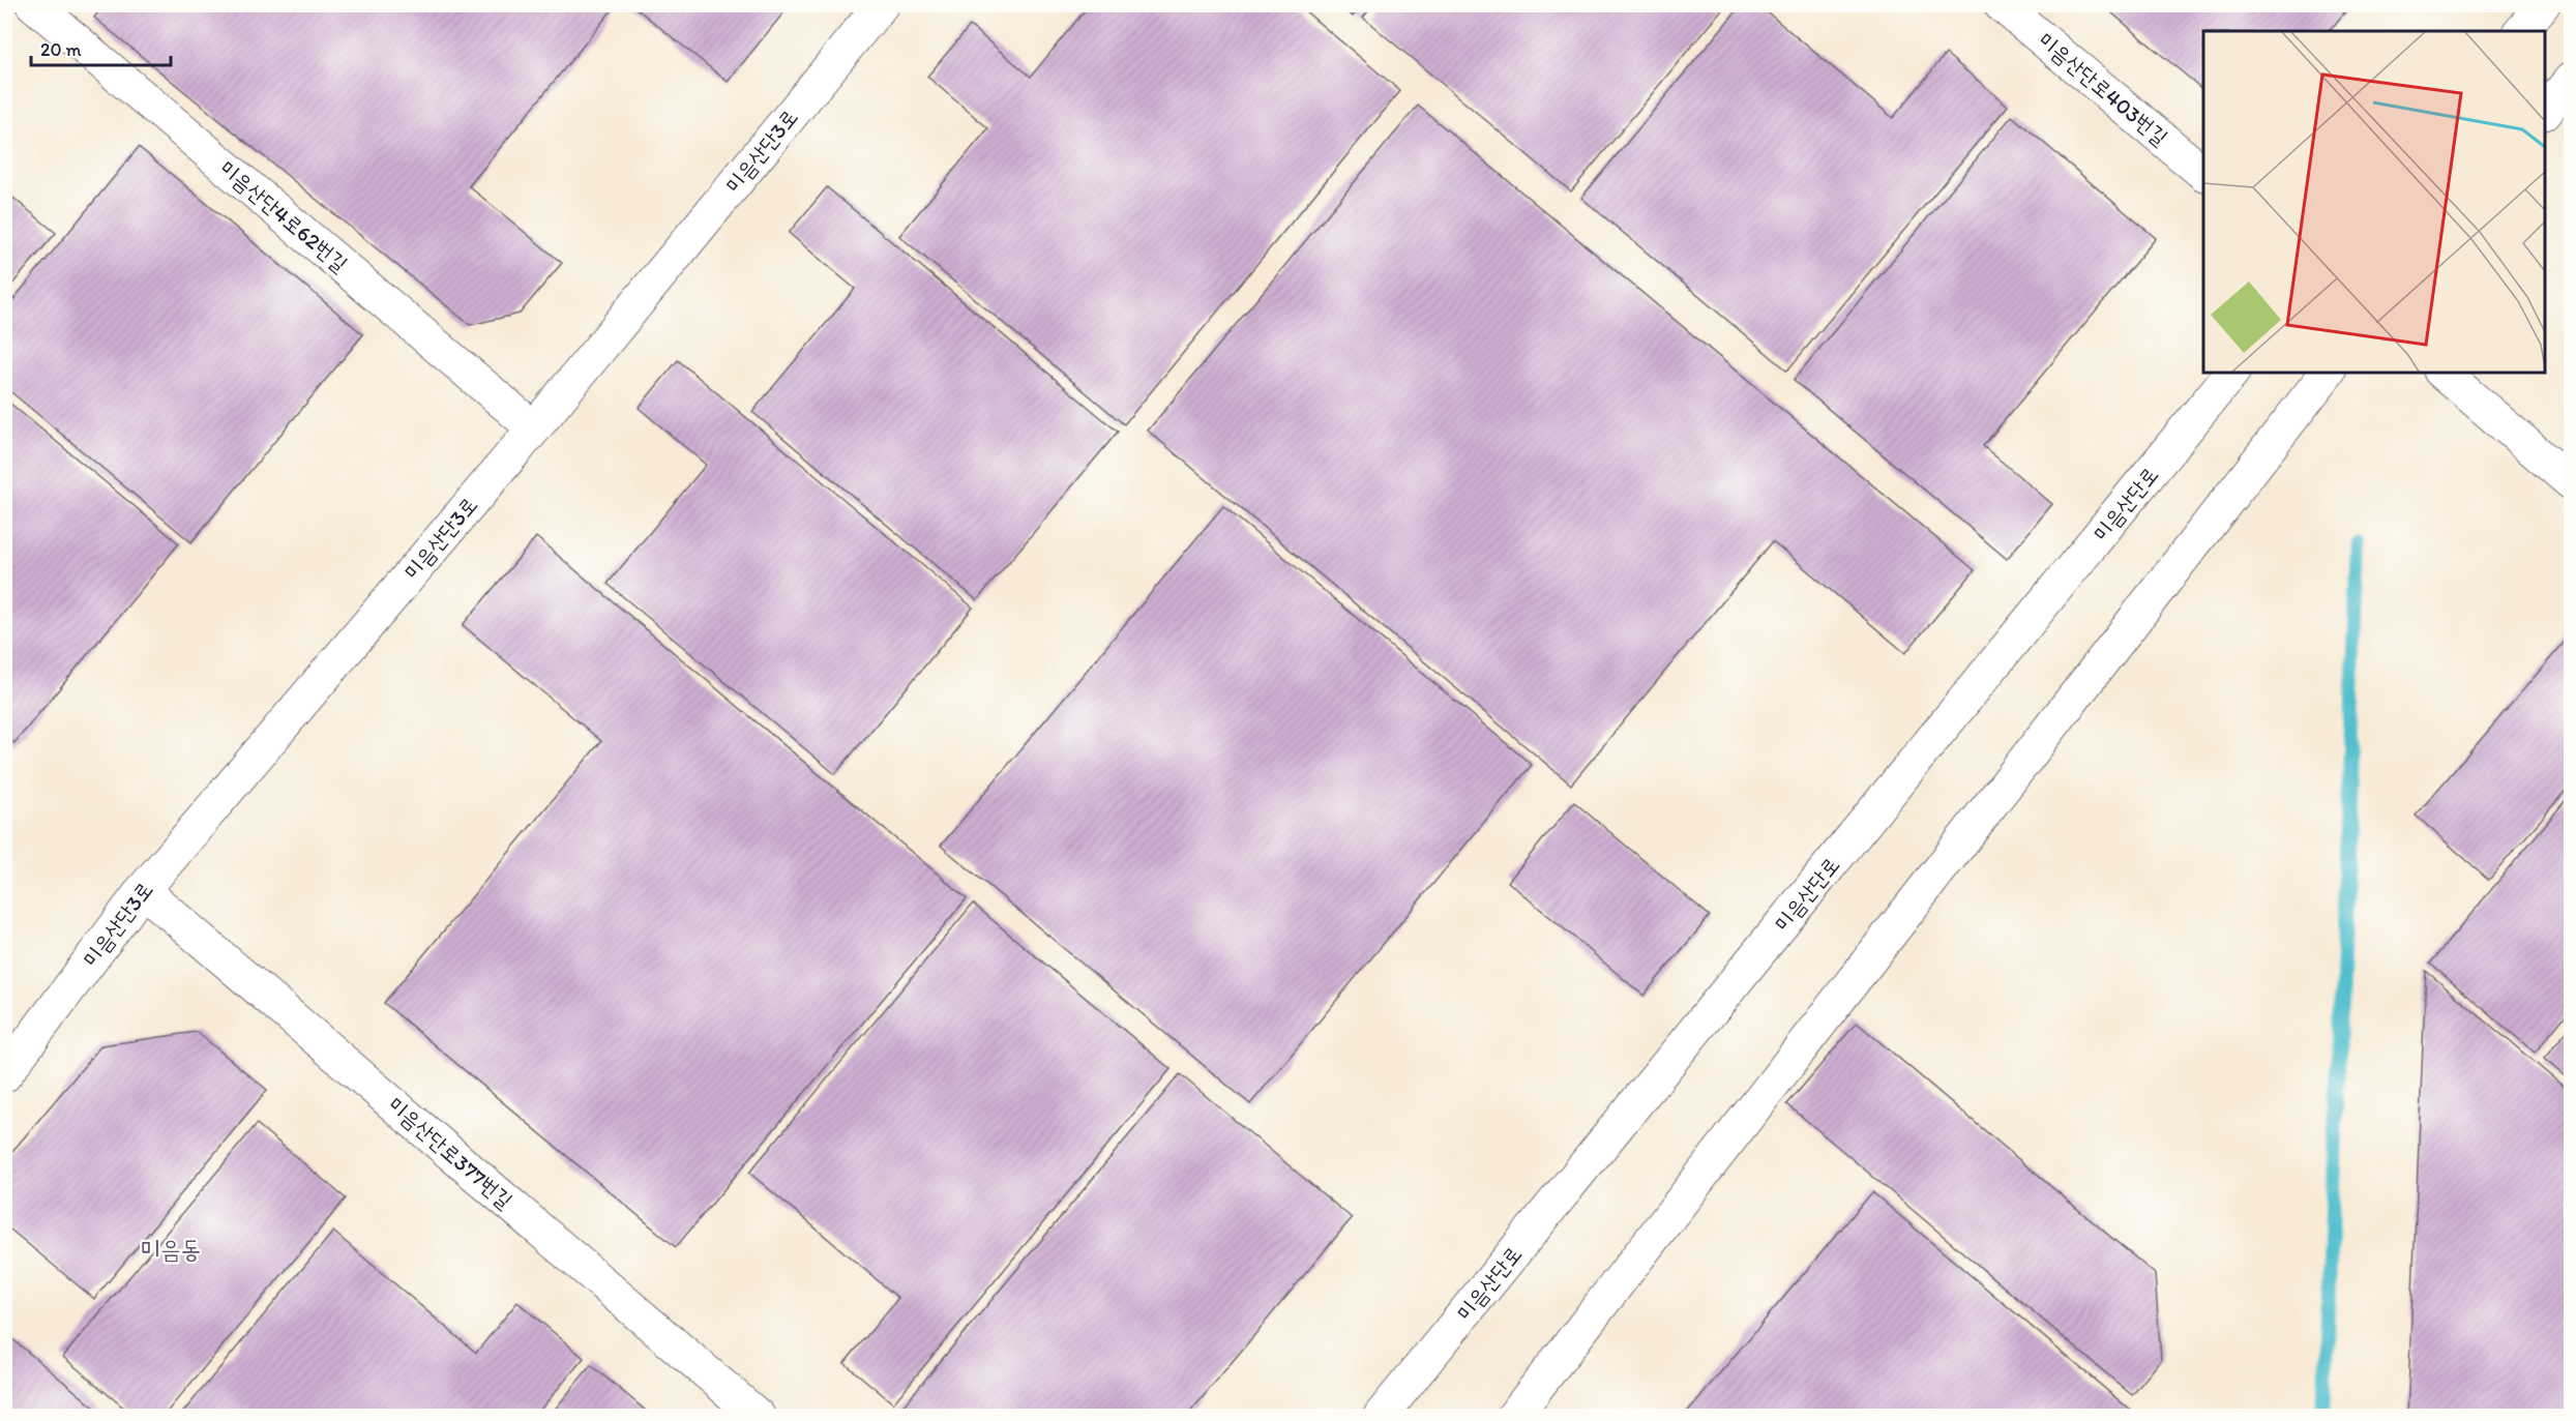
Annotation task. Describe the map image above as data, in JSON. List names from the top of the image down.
{
  "streets": {
    "street": [
      "미음산단로403번길",
      "미음산단3로",
      "미음산단4로62번길",
      "미음산단로",
      "미음산단로377번길"
    ]
  },
  "crossings": [
    ["미음산단3로", "미음산단4로62번길"],
    ["미음산단3로", "미음산단로377번길"]
  ],
  "districts": ["미음동"],
  "scale_bar": "20 m"
}
